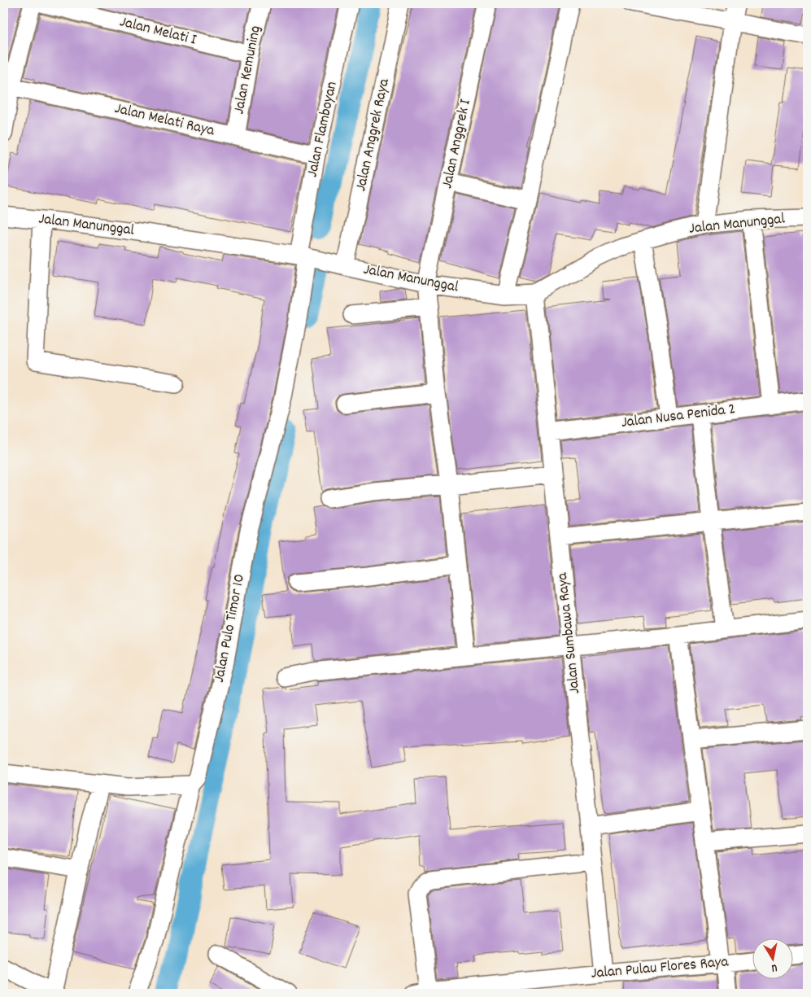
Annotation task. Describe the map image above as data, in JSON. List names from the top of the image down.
{
  "streets": {
    "street": [
      "Jalan Melati I",
      "Jalan Kemuning",
      "Jalan Melati Raya",
      "Jalan Flamboyan",
      "Jalan Anggrek Raya",
      "Jalan Anggrek I",
      "Jalan Manunggal",
      "Jalan Nusa Penida 2",
      "Jalan Pulo Timor 10",
      "Jalan Sumbawa Raya",
      "Jalan Pulau Flores Raya"
    ]
  },
  "crossings": [
    ["Jalan Melati I", "Jalan Kemuning"],
    ["Jalan Kemuning", "Jalan Melati Raya"],
    ["Jalan Melati Raya", "Jalan Flamboyan"],
    ["Jalan Flamboyan", "Jalan Manunggal"],
    ["Jalan Flamboyan", "Jalan Pulo Timor 10"],
    ["Jalan Anggrek Raya", "Jalan Manunggal"],
    ["Jalan Anggrek I", "Jalan Manunggal"],
    ["Jalan Manunggal", "Jalan Pulo Timor 10"],
    ["Jalan Manunggal", "Jalan Sumbawa Raya"],
    ["Jalan Nusa Penida 2", "Jalan Sumbawa Raya"],
    ["Jalan Sumbawa Raya", "Jalan Pulau Flores Raya"]
  ],
  "north": "bottom"
}
